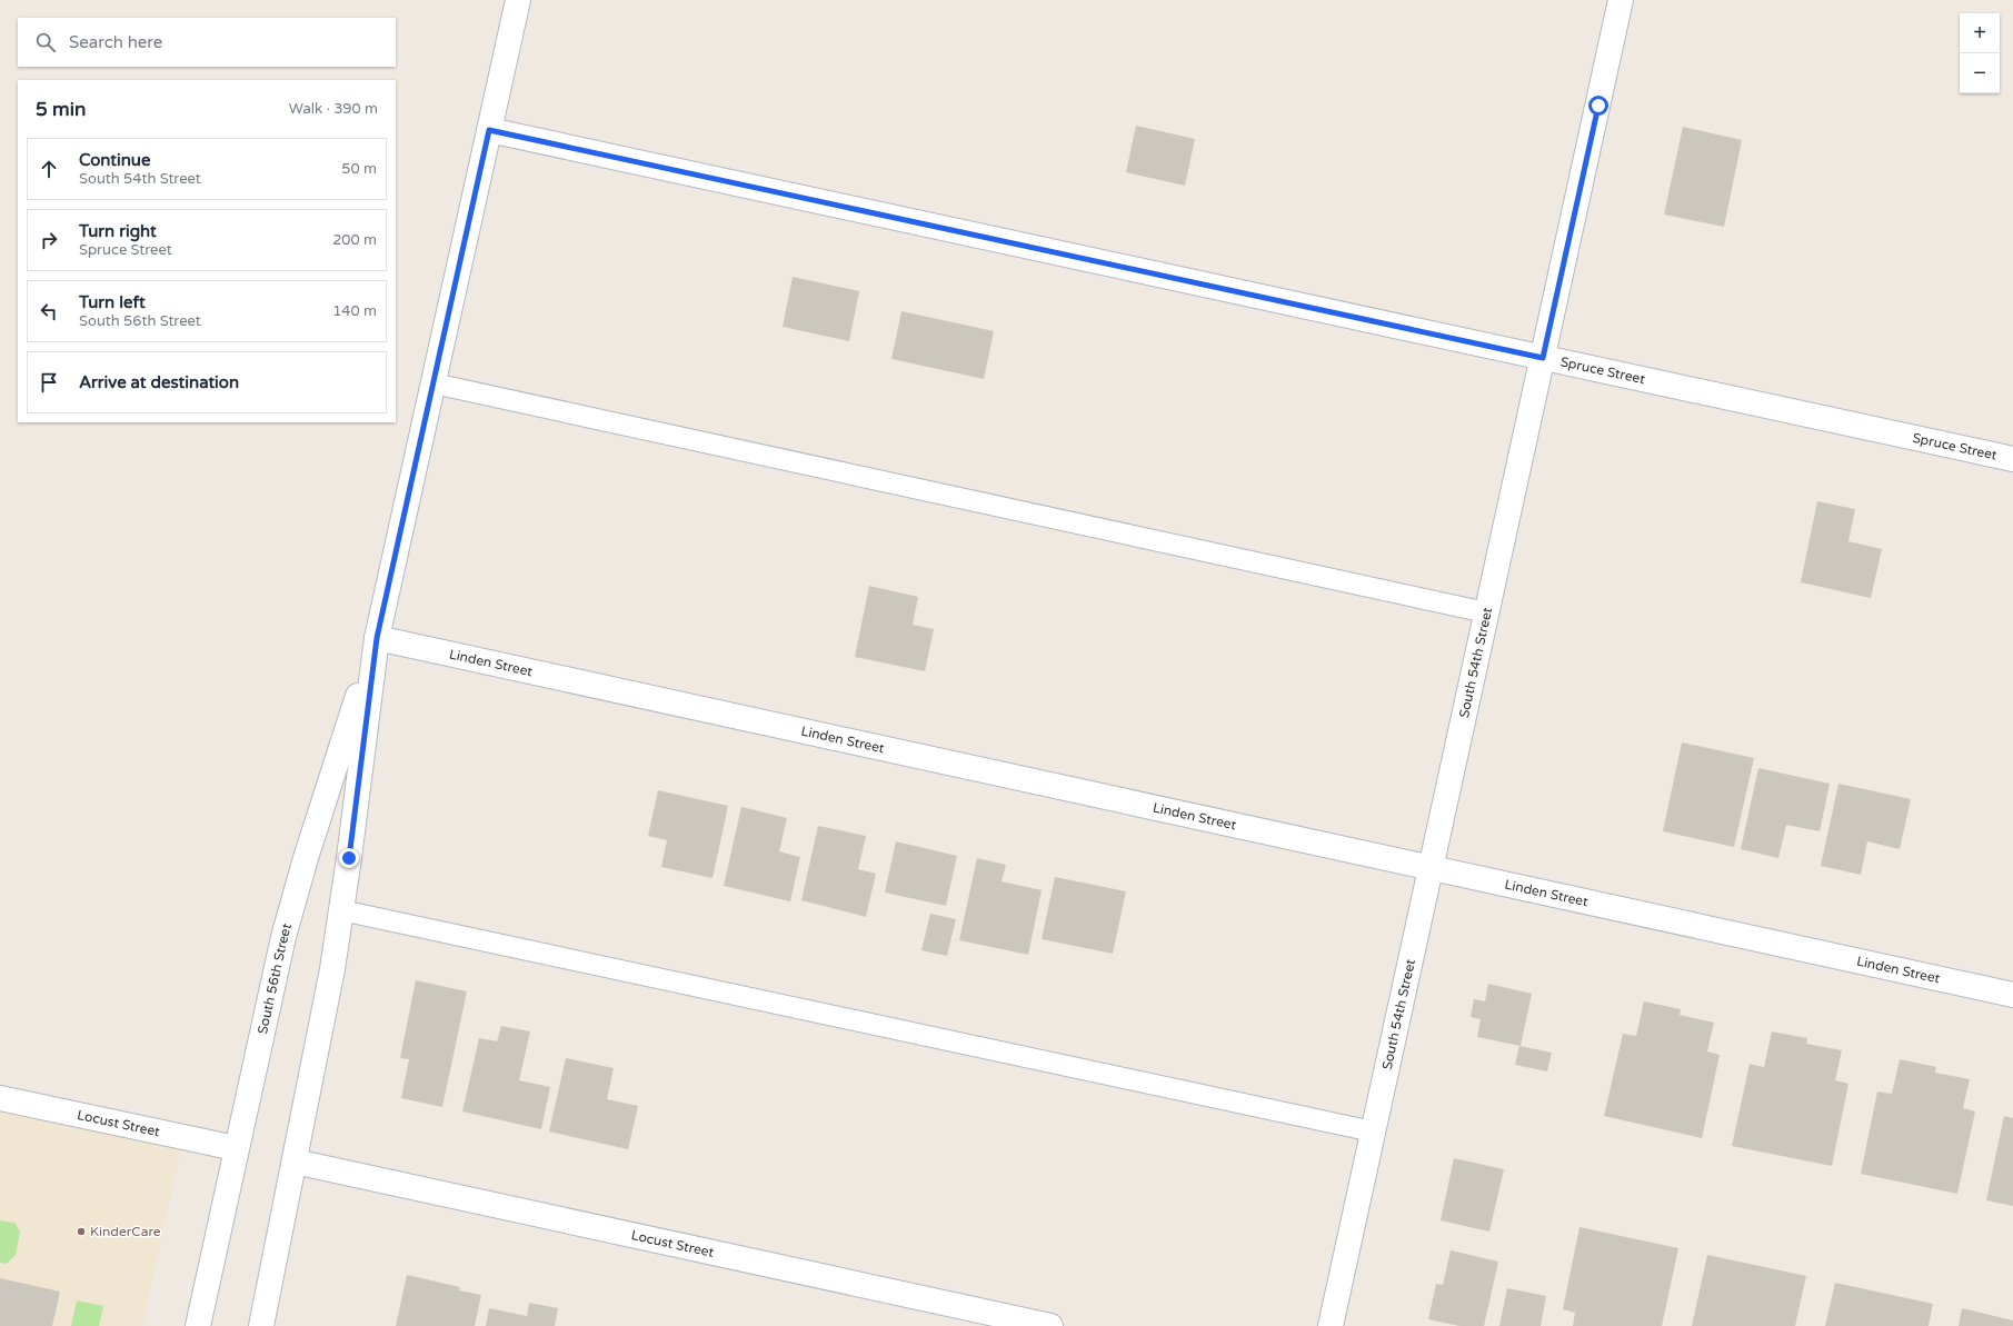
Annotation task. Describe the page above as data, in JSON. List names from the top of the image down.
{
  "streets": {
    "street": [
      "Spruce Street",
      "Linden Street",
      "South 54th Street",
      "South 56th Street",
      "Locust Street"
    ]
  },
  "crossings": [
    ["Spruce Street", "South 54th Street"],
    ["Spruce Street", "South 56th Street"],
    ["Linden Street", "South 54th Street"],
    ["Linden Street", "South 56th Street"],
    ["South 56th Street", "Locust Street"]
  ],
  "places": ["KinderCare"],
  "page": {
    "map_buttons": ["+", "−"],
    "search": "Search here",
    "heading": ["5 min", "Walk · 390 m"],
    "list": [
      ["Continue", "South 54th Street", "50 m"],
      ["Turn right", "Spruce Street", "200 m"],
      ["Turn left", "South 56th Street", "140 m"],
      "Arrive at destination"
    ]
  }
}
